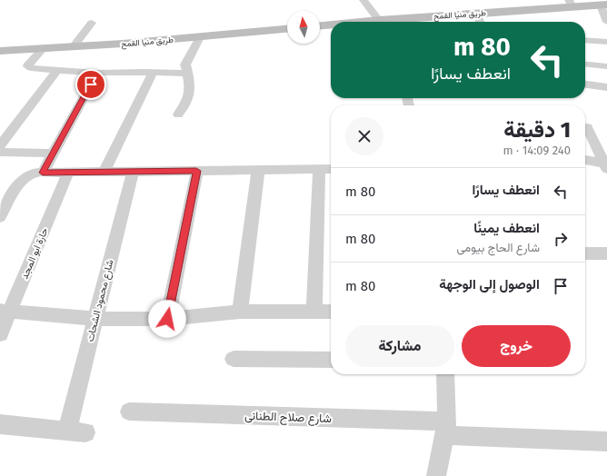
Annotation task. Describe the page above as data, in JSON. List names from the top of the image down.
{
  "streets": {
    "main road": ["طريق منيا القمح"],
    "street": ["حارة ابو المجد", "شارع محمود الشحات", "شارع صلاح الطنانى"]
  },
  "north": "top",
  "page": {
    "turn": ["80 m", "انعطف يسارًا"],
    "heading": ["1 دقيقة", "240 m · 14:09"],
    "list": [
      {
        "name": "انعطف يسارًا",
        "value": "80 m"
      },
      {
        "name": "انعطف يمينًا",
        "note": "شارع الحاج بيومى",
        "value": "80 m"
      },
      {
        "name": "الوصول إلى الوجهة",
        "value": "80 m"
      }
    ],
    "buttons": ["خروج", "مشاركة"]
  }
}
